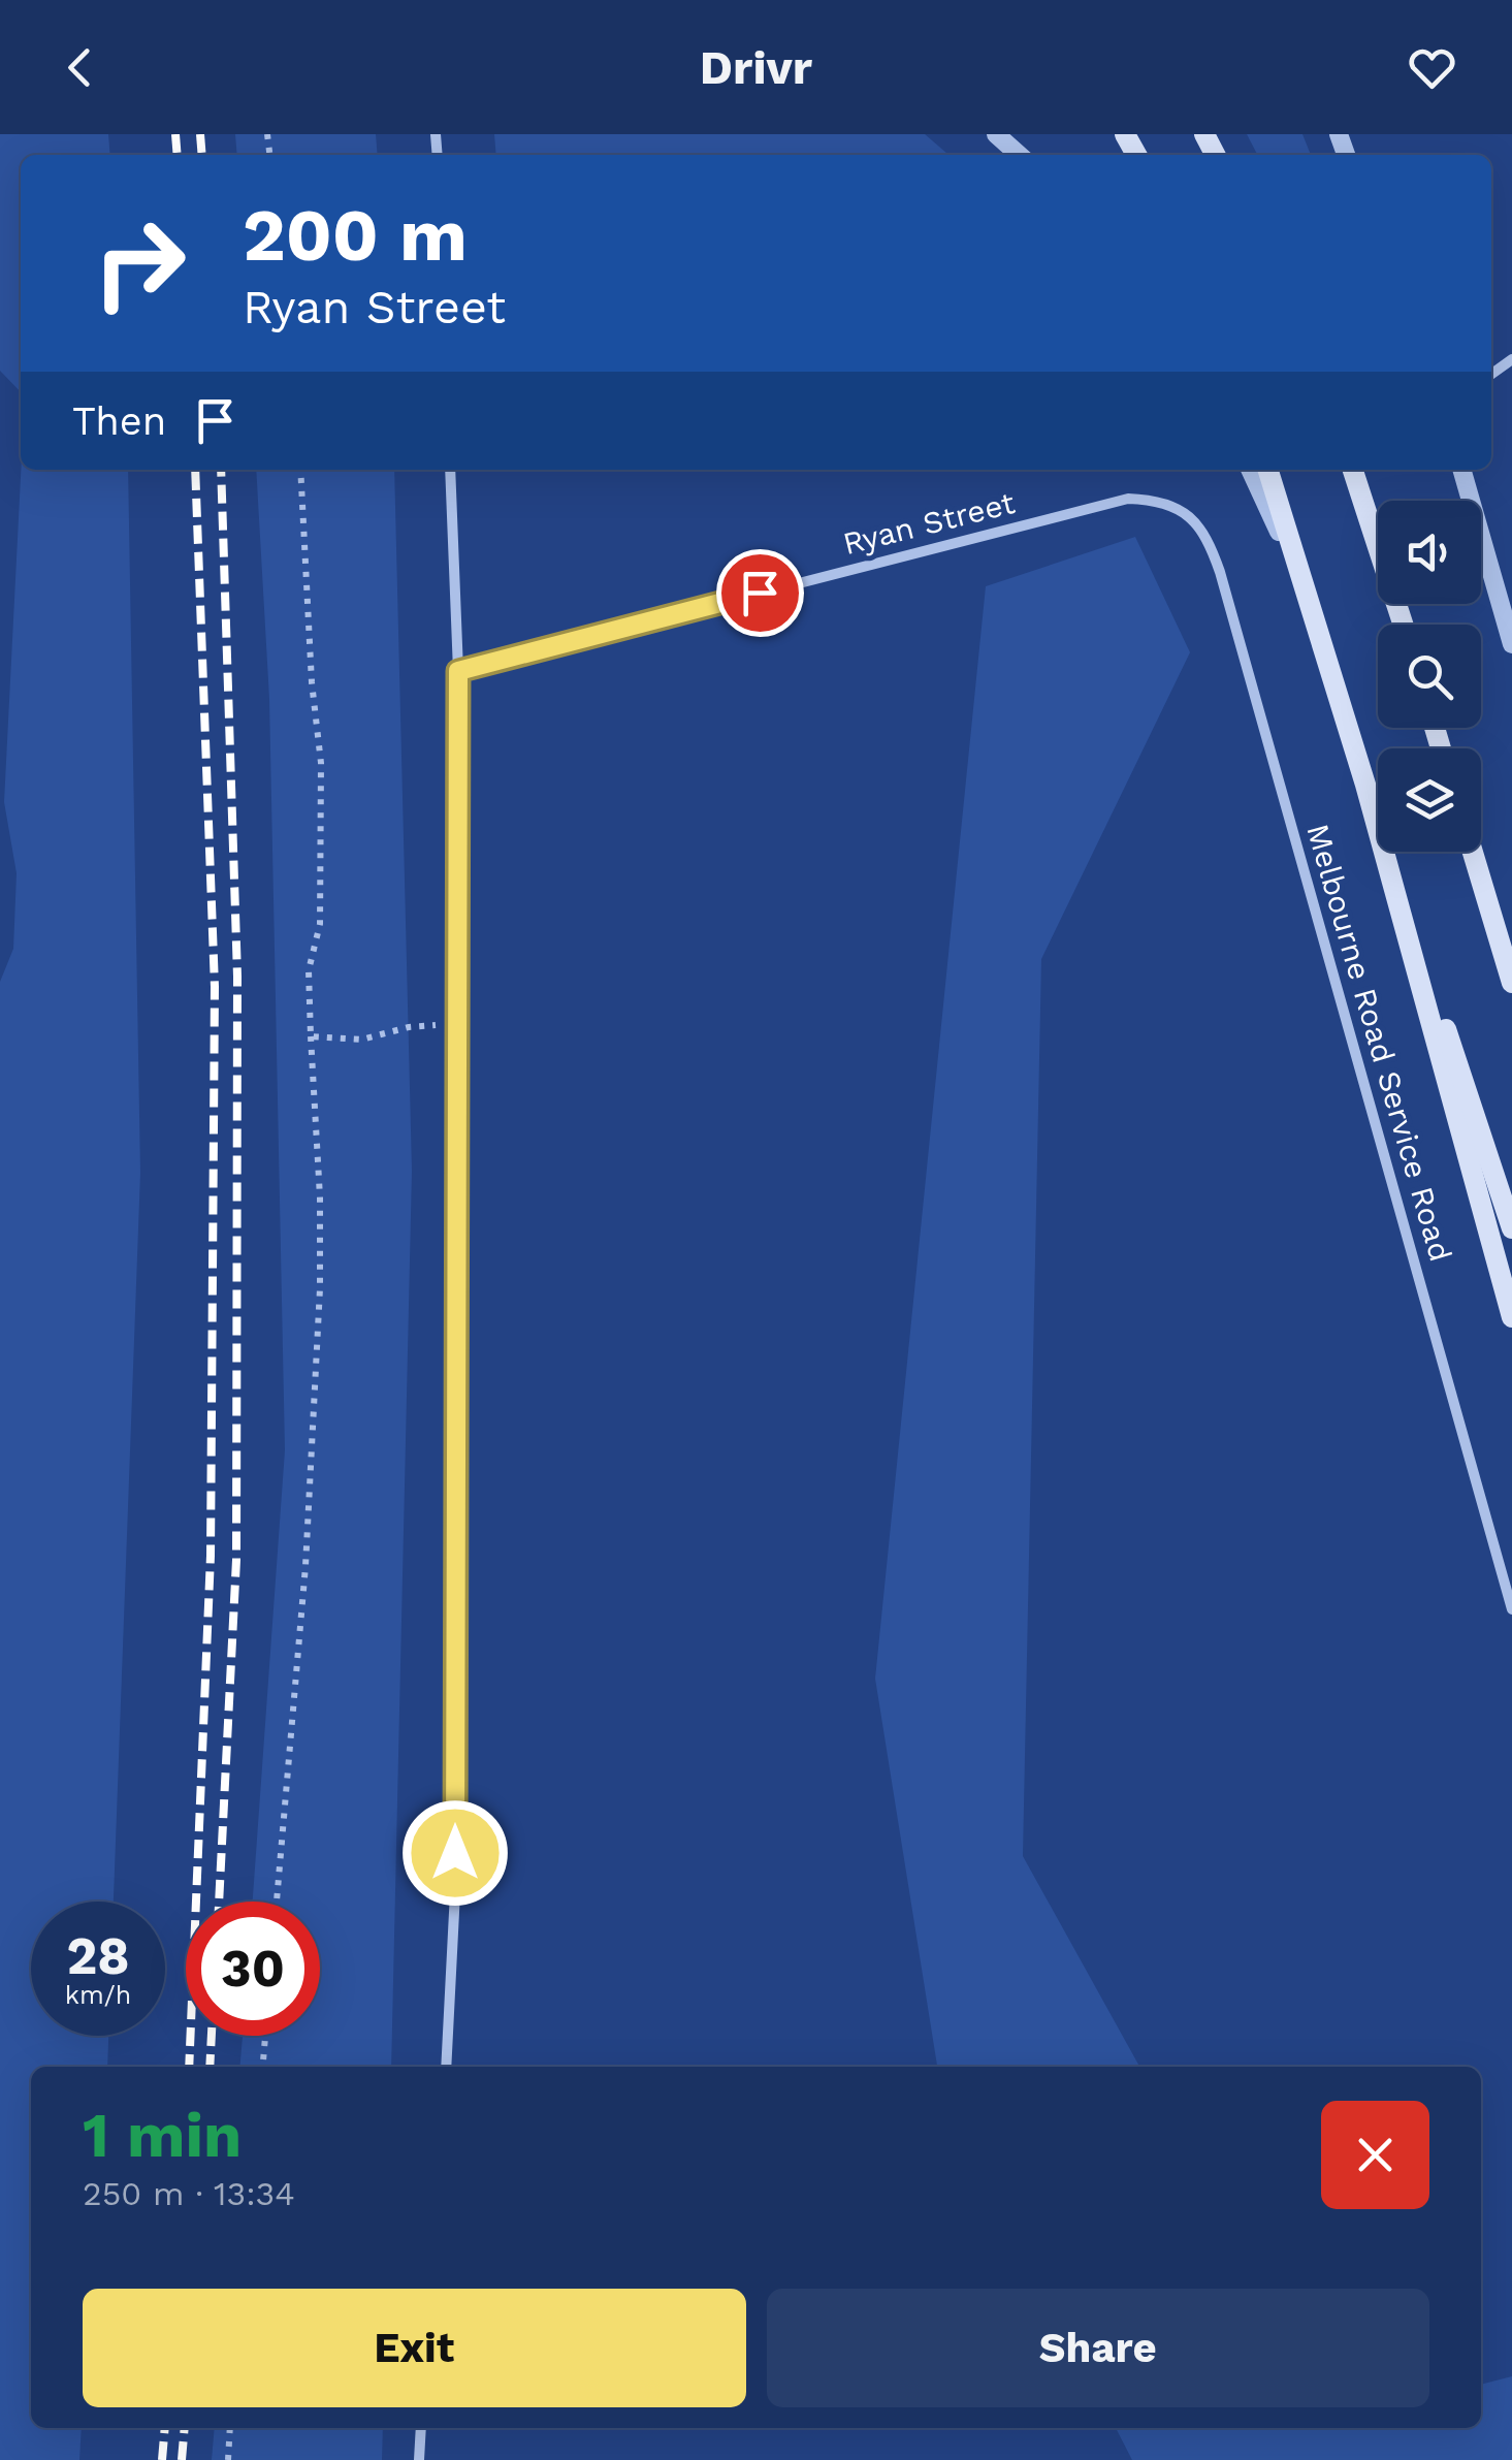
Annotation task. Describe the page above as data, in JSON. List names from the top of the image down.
{
  "streets": {
    "street": ["Ryan Street", "Melbourne Road Service Road"]
  },
  "crossings": [
    ["Ryan Street", "Melbourne Road Service Road"]
  ],
  "page": {
    "header": "Drivr",
    "turn": ["200 m", "Ryan Street"],
    "then": "Then",
    "speed": "28 km/h",
    "limit": "30",
    "heading": ["1 min", "250 m · 13:34"],
    "buttons": ["Exit", "Share"]
  }
}
